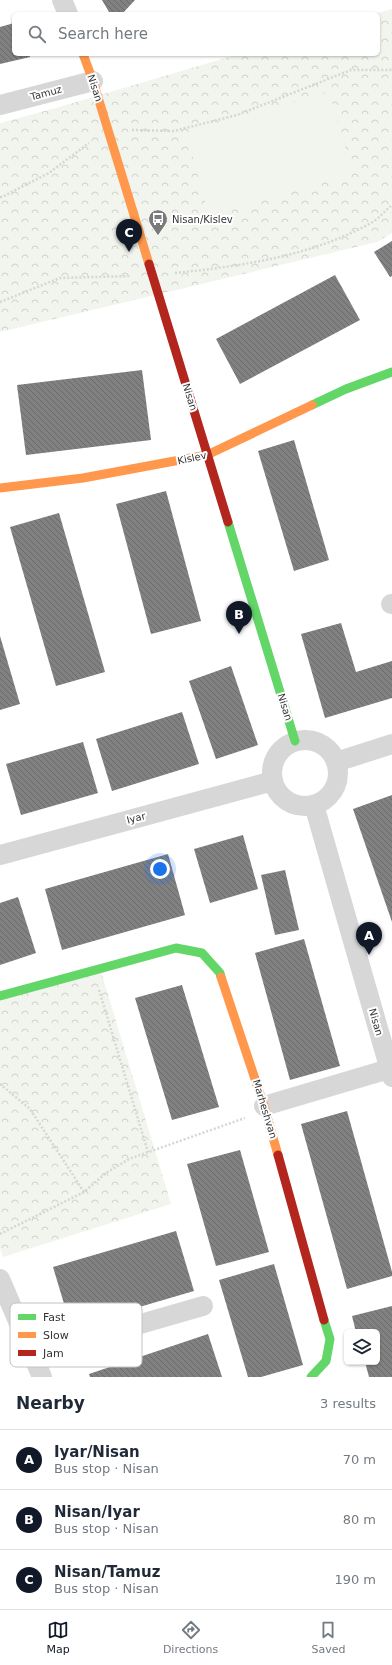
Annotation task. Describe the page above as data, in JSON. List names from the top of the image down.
{
  "streets": {
    "street": [
      "Nisan",
      "Tamuz",
      "Kislev",
      "Iyar",
      "Marheshvan"
    ]
  },
  "crossings": [
    ["Nisan", "Tamuz"],
    ["Nisan", "Kislev"],
    ["Nisan", "Iyar"]
  ],
  "places": {
    "bus stop": ["Nisan/Kislev"]
  },
  "legend": ["Fast", "Slow", "Jam"],
  "page": {
    "search": "Search here",
    "pins": ["C", "B", "A"],
    "heading": ["Nearby", "3 results"],
    "list": [
      {
        "mark": "A",
        "name": "Iyar/Nisan",
        "note": "Bus stop · Nisan",
        "value": "70 m"
      },
      {
        "mark": "B",
        "name": "Nisan/Iyar",
        "note": "Bus stop · Nisan",
        "value": "80 m"
      },
      {
        "mark": "C",
        "name": "Nisan/Tamuz",
        "note": "Bus stop · Nisan",
        "value": "190 m"
      }
    ],
    "nav": ["Map", "Directions", "Saved"]
  }
}
